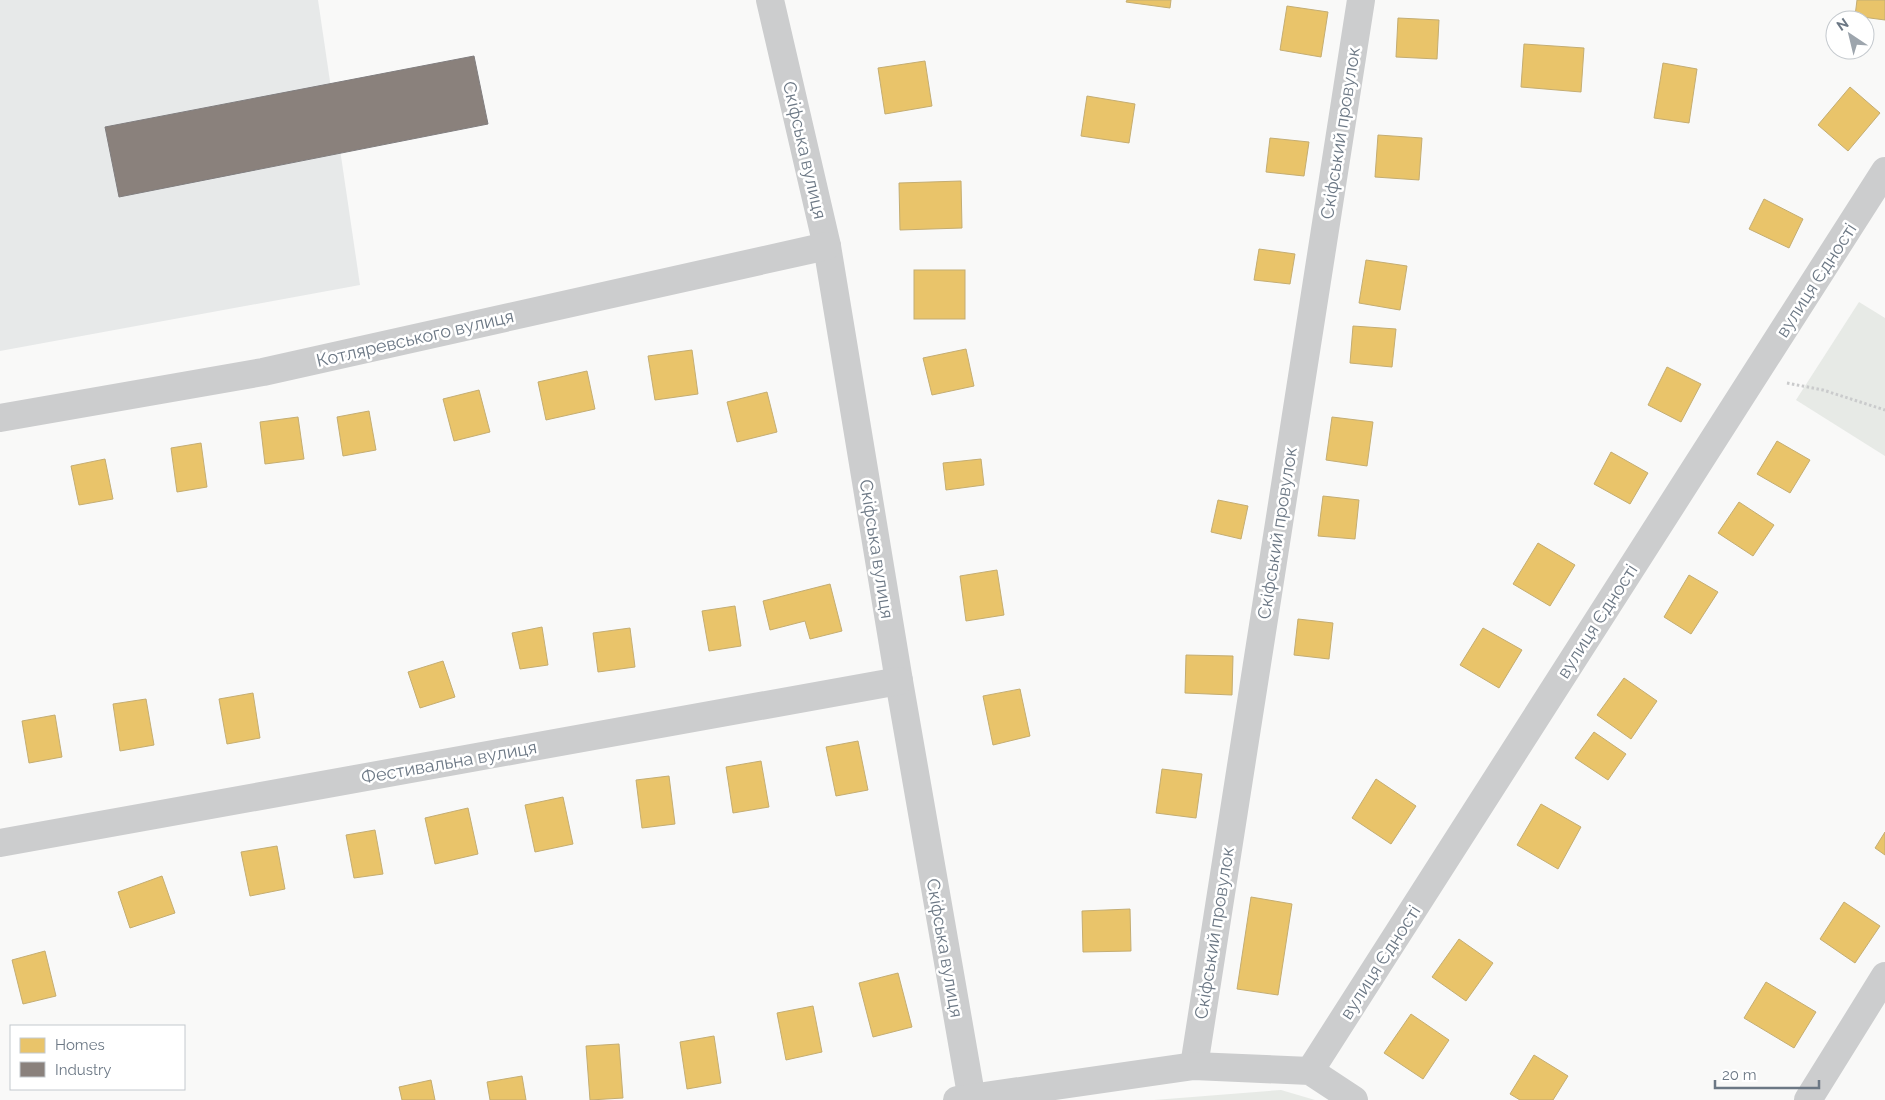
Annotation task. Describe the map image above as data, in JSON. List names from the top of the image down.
{
  "streets": {
    "street": [
      "Скіфський провулок",
      "Скіфська вулиця",
      "вулиця Єдності",
      "Котляревського вулиця",
      "Фестивальна вулиця"
    ]
  },
  "crossings": [
    ["Скіфська вулиця", "Котляревського вулиця"],
    ["Скіфська вулиця", "Фестивальна вулиця"]
  ],
  "legend": ["Homes", "Industry"],
  "scale_bar": "20 m",
  "north": "top left"
}
